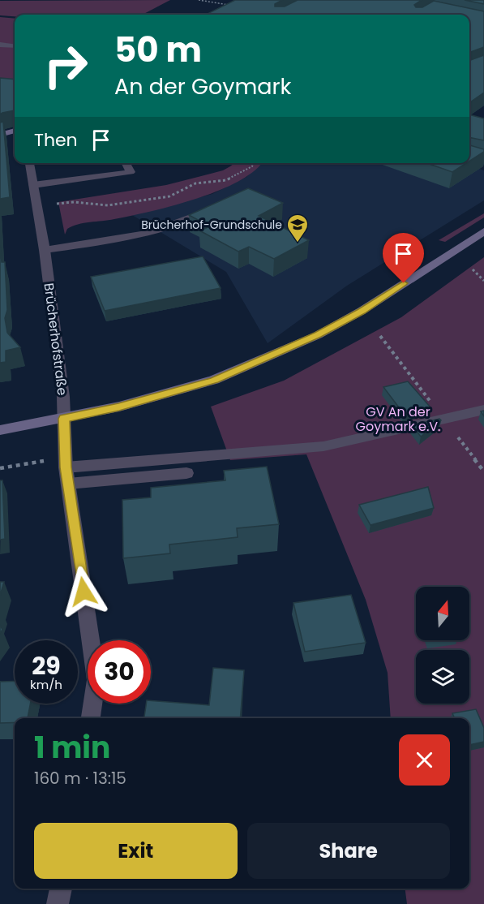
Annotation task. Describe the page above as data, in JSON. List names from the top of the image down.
{
  "streets": {
    "street": ["Brücherhofstraße"]
  },
  "parks": ["GV An der Goymark e.V."],
  "places": {
    "school or university": ["Brücherhof-Grundschule"]
  },
  "north": "top",
  "page": {
    "turn": ["50 m", "An der Goymark"],
    "then": "Then",
    "speed": "29 km/h",
    "limit": "30",
    "heading": ["1 min", "160 m · 13:15"],
    "buttons": ["Exit", "Share"]
  }
}
